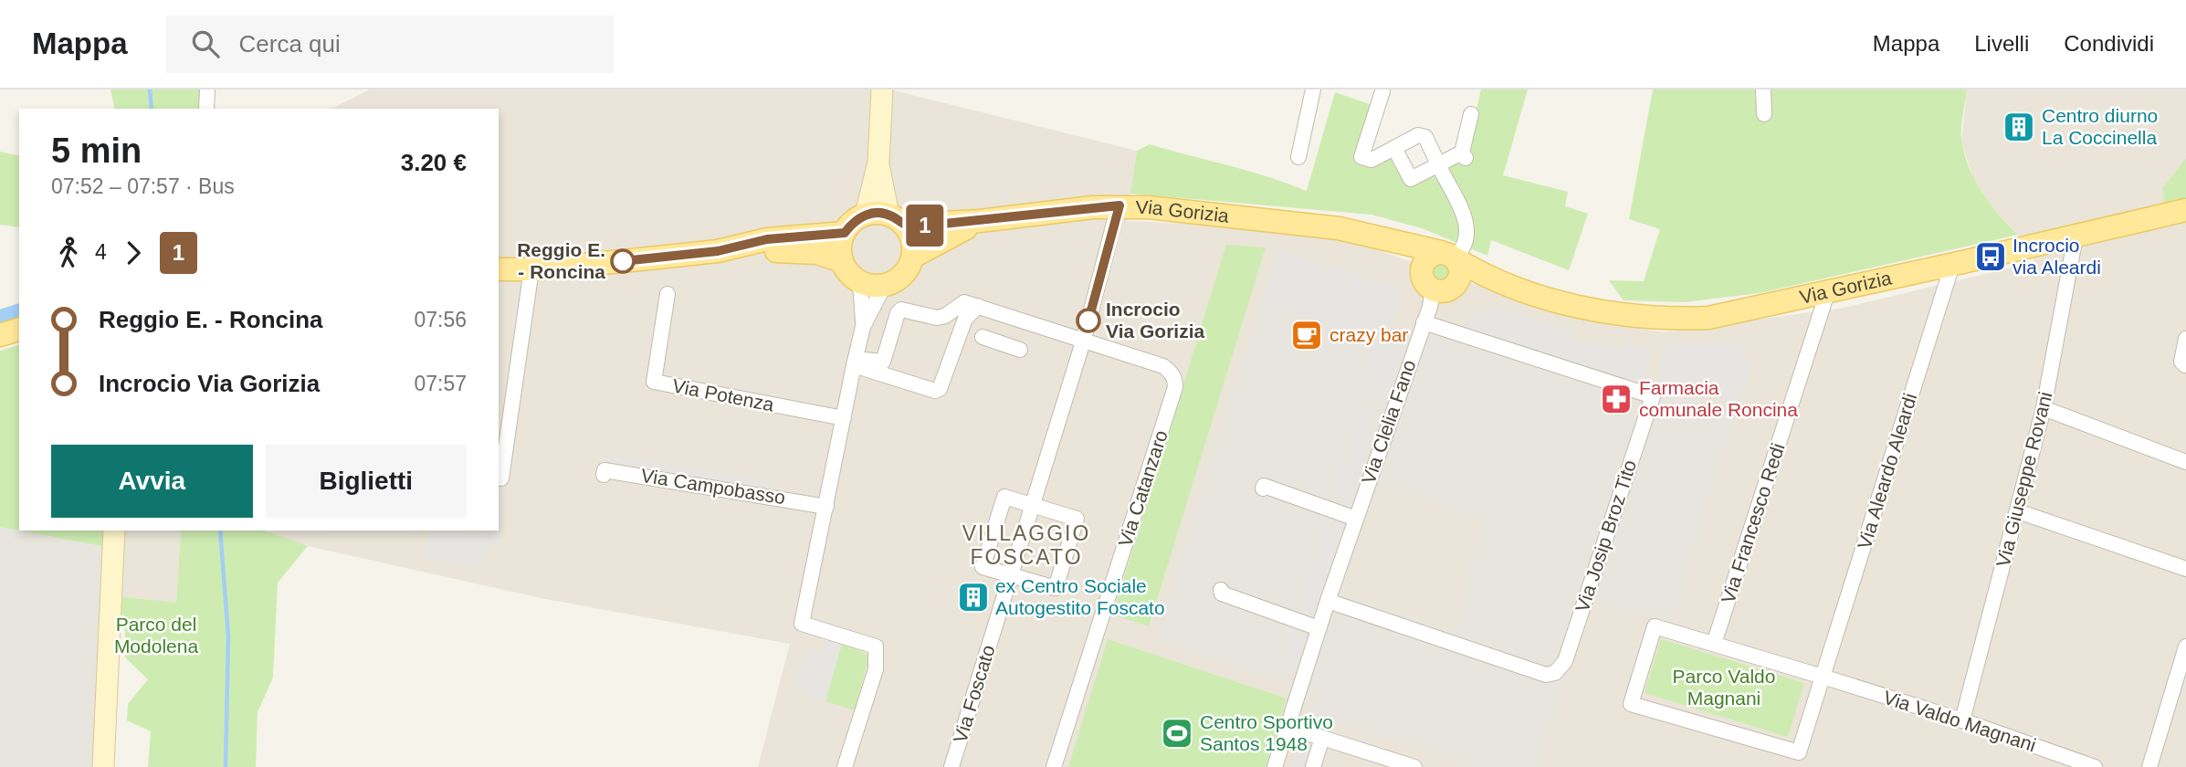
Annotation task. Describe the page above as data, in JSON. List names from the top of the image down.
{
  "streets": {
    "main road": ["Via Gorizia"],
    "street": [
      "Via Potenza",
      "Via Clelia Fano",
      "Via Aleardo Aleardi",
      "Via Giuseppe Rovani",
      "Via Campobasso",
      "Via Catanzaro",
      "Via Francesco Redi",
      "Via Josip Broz Tito",
      "Via Foscato",
      "Via Valdo Magnani"
    ]
  },
  "crossings": [
    ["Via Gorizia", "Via Clelia Fano"],
    ["Via Gorizia", "Via Aleardo Aleardi"],
    ["Via Gorizia", "Via Giuseppe Rovani"],
    ["Via Gorizia", "Via Francesco Redi"],
    ["Via Gorizia", "Via Foscato"],
    ["Via Clelia Fano", "Via Josip Broz Tito"],
    ["Via Aleardo Aleardi", "Via Francesco Redi"],
    ["Via Aleardo Aleardi", "Via Valdo Magnani"],
    ["Via Giuseppe Rovani", "Via Valdo Magnani"],
    ["Via Catanzaro", "Via Foscato"]
  ],
  "districts": ["VILLAGGIO FOSCATO"],
  "parks": ["Parco del Modolena", "Parco Valdo Magnani"],
  "places": {
    "building": ["Centro diurno La Coccinella", "ex Centro Sociale Autogestito Foscato"],
    "bus stop": ["Incrocio via Aleardi"],
    "other": ["Reggio E. - Roncina", "Incrocio Via Gorizia"],
    "cafe": ["crazy bar"],
    "pharmacy": ["Farmacia comunale Roncina"],
    "sports": ["Centro Sportivo Santos 1948"]
  },
  "lines": ["bus line 1"],
  "page": {
    "header": "Mappa",
    "search": "Cerca qui",
    "nav": ["Mappa", "Livelli", "Condividi"],
    "on_map": "1",
    "heading": ["5 min", "07:52 – 07:57 · Bus", "3.20 €"],
    "legs": ["4", "1"],
    "list": [
      {
        "name": "Reggio E. - Roncina",
        "value": "07:56"
      },
      {
        "name": "Incrocio Via Gorizia",
        "value": "07:57"
      }
    ],
    "buttons": ["Avvia", "Biglietti"]
  }
}
